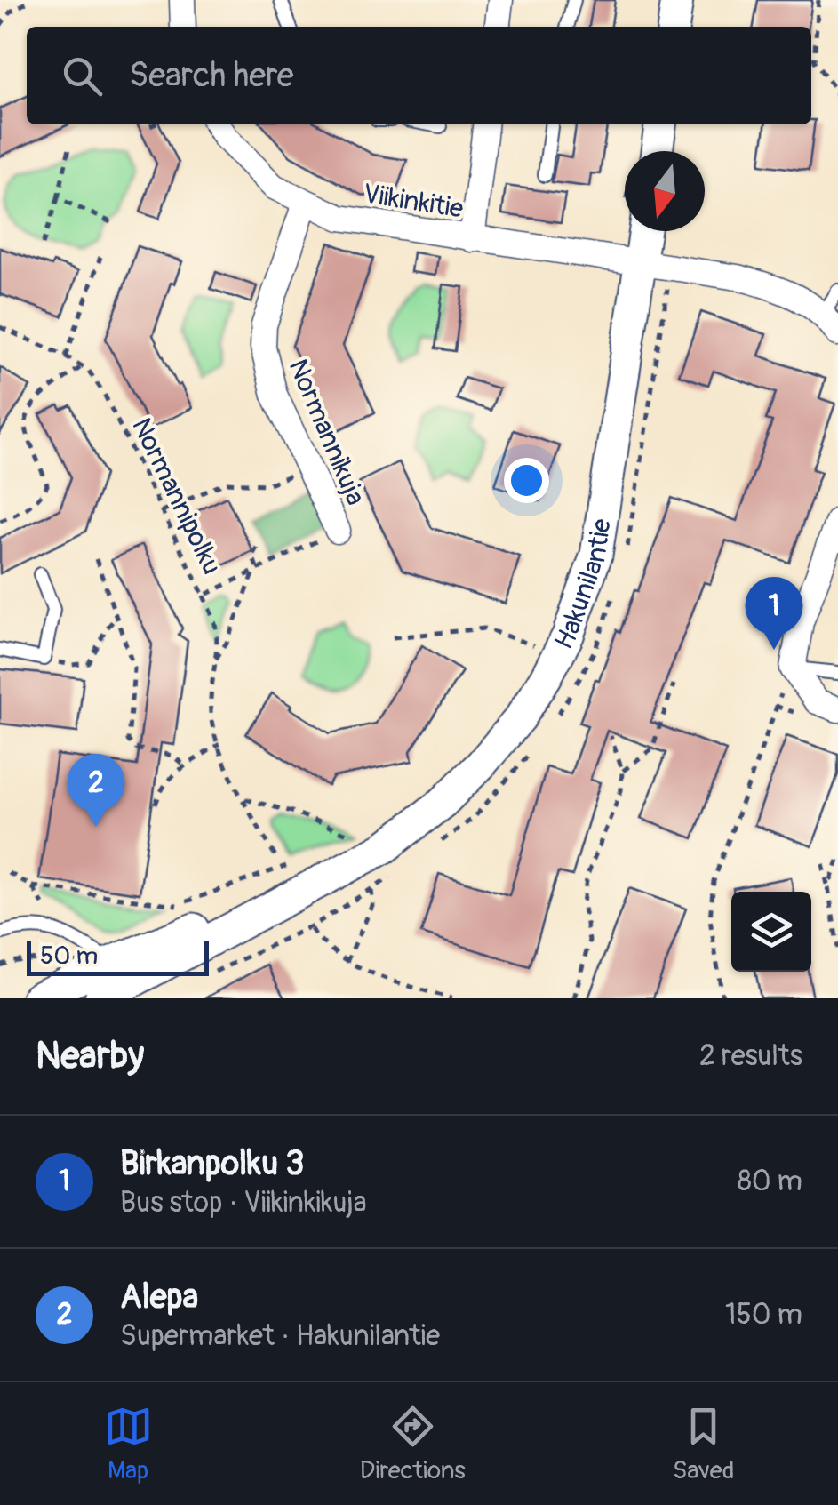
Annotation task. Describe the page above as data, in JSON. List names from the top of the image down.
{
  "streets": {
    "street": ["Viikinkitie", "Normannikuja", "Hakunilantie"],
    "path": ["Normannipolku"]
  },
  "crossings": [
    ["Viikinkitie", "Normannikuja"],
    ["Viikinkitie", "Hakunilantie"],
    ["Normannikuja", "Normannipolku"]
  ],
  "scale_bar": "50 m",
  "north": "bottom",
  "page": {
    "search": "Search here",
    "pins": ["1", "2"],
    "scale": "50 m",
    "heading": ["Nearby", "2 results"],
    "list": [
      {
        "mark": "1",
        "name": "Birkanpolku 3",
        "note": "Bus stop · Viikinkikuja",
        "value": "80 m"
      },
      {
        "mark": "2",
        "name": "Alepa",
        "note": "Supermarket · Hakunilantie",
        "value": "150 m"
      }
    ],
    "nav": ["Map", "Directions", "Saved"]
  }
}
